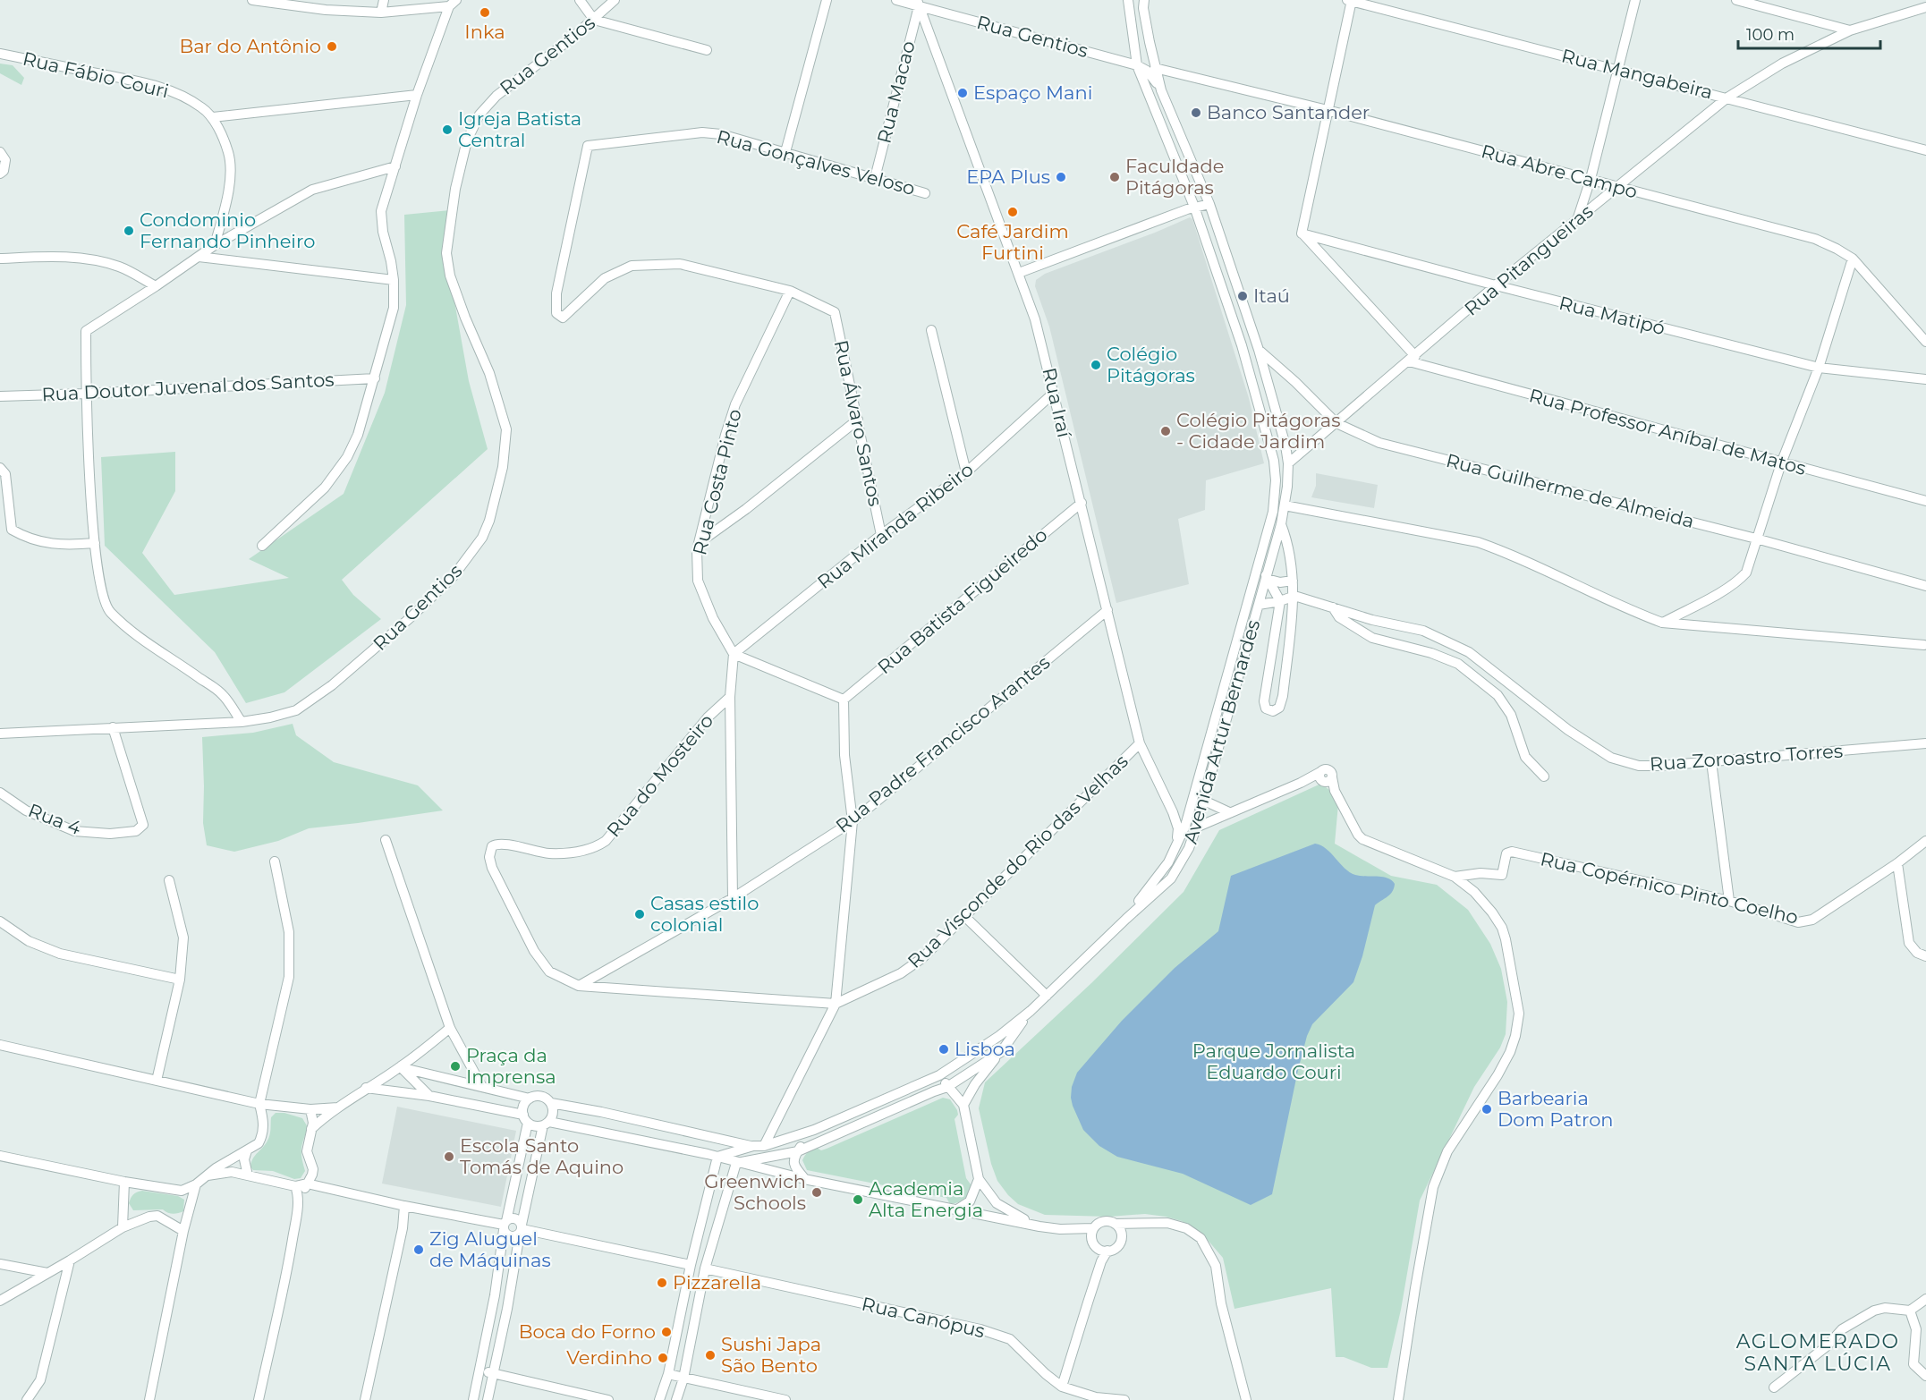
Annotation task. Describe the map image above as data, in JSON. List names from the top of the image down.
{
  "streets": {
    "street": [
      "Rua Gentios",
      "Rua Mangabeira",
      "Rua Fábio Couri",
      "Rua Macao",
      "Rua Gonçalves Veloso",
      "Rua Abre Campo",
      "Rua Pitangueiras",
      "Rua Matipó",
      "Rua Doutor Juvenal dos Santos",
      "Rua Iraí",
      "Rua Álvaro Santos",
      "Rua Professor Aníbal de Matos",
      "Rua Costa Pinto",
      "Rua Guilherme de Almeida",
      "Rua Miranda Ribeiro",
      "Rua Batista Figueiredo",
      "Avenida Artur Bernardes",
      "Rua Padre Francisco Arantes",
      "Rua Zoroastro Torres",
      "Rua do Mosteiro",
      "Rua 4",
      "Rua Visconde do Rio das Velhas",
      "Rua Copérnico Pinto Coelho",
      "Rua Canópus"
    ]
  },
  "crossings": [
    ["Rua Gentios", "Rua Macao"],
    ["Rua Gentios", "Rua Iraí"],
    ["Rua Gentios", "Avenida Artur Bernardes"],
    ["Rua Gentios", "Rua 4"],
    ["Rua Mangabeira", "Rua Pitangueiras"],
    ["Rua Macao", "Rua Gonçalves Veloso"],
    ["Rua Macao", "Rua Iraí"],
    ["Rua Gonçalves Veloso", "Rua Álvaro Santos"],
    ["Rua Gonçalves Veloso", "Rua Costa Pinto"],
    ["Rua Abre Campo", "Rua Pitangueiras"],
    ["Rua Pitangueiras", "Rua Matipó"],
    ["Rua Pitangueiras", "Rua Professor Aníbal de Matos"],
    ["Rua Pitangueiras", "Rua Guilherme de Almeida"],
    ["Rua Pitangueiras", "Avenida Artur Bernardes"],
    ["Rua Iraí", "Rua Miranda Ribeiro"],
    ["Rua Iraí", "Rua Batista Figueiredo"],
    ["Rua Iraí", "Avenida Artur Bernardes"],
    ["Rua Iraí", "Rua Padre Francisco Arantes"],
    ["Rua Iraí", "Rua Visconde do Rio das Velhas"],
    ["Rua Álvaro Santos", "Rua Costa Pinto"],
    ["Rua Álvaro Santos", "Rua Miranda Ribeiro"],
    ["Rua Costa Pinto", "Rua Miranda Ribeiro"],
    ["Rua Guilherme de Almeida", "Avenida Artur Bernardes"],
    ["Rua Padre Francisco Arantes", "Rua do Mosteiro"]
  ],
  "districts": ["AGLOMERADO SANTA LÚCIA"],
  "parks": ["Parque Jornalista Eduardo Couri"],
  "places": [
    "Inka",
    "Bar do Antônio",
    "Espaço Mani",
    "Banco Santander",
    "Igreja Batista Central",
    "EPA Plus",
    "Faculdade Pitágoras",
    "Café Jardim Furtini",
    "Condominio Fernando Pinheiro",
    "Itaú",
    "Colégio Pitágoras",
    "Colégio Pitágoras - Cidade Jardim",
    "Casas estilo colonial",
    "Lisboa",
    "Praça da Imprensa",
    "Barbearia Dom Patron",
    "Escola Santo Tomás de Aquino",
    "Greenwich Schools",
    "Academia Alta Energia",
    "Zig Aluguel de Máquinas",
    "Pizzarella",
    "Boca do Forno",
    "Sushi Japa São Bento",
    "Verdinho"
  ],
  "scale_bar": "100 m"
}
